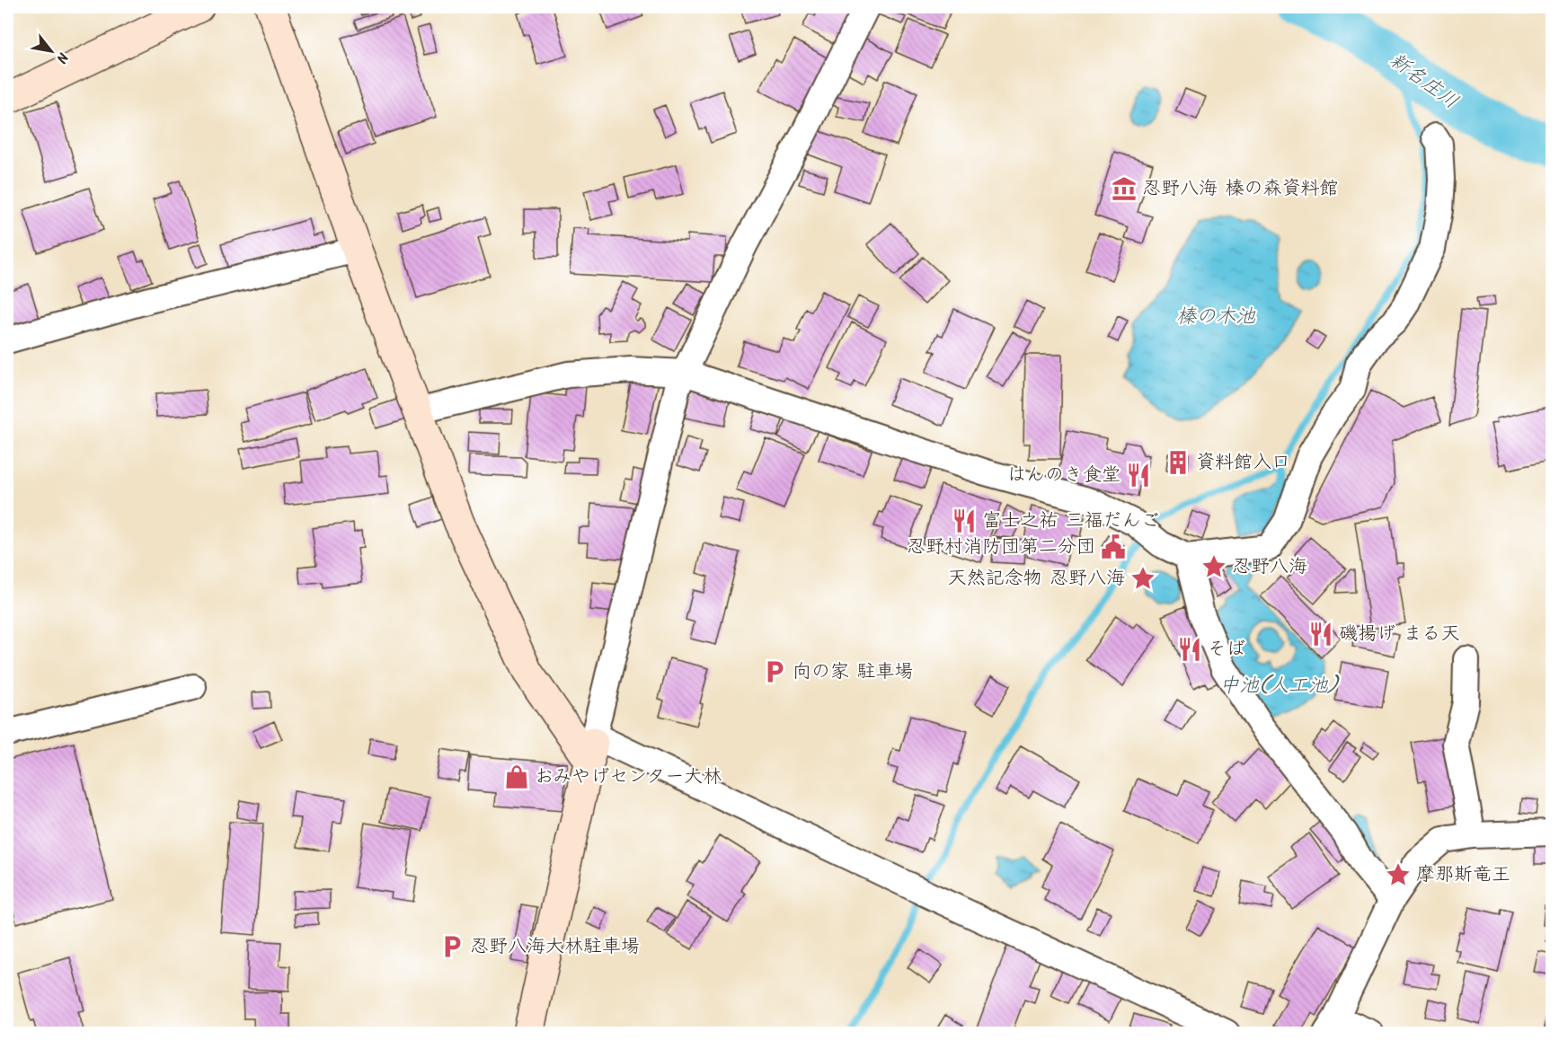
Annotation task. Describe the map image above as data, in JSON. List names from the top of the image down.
{
  "water": ["新名庄川", "榛の木池", "中池(人工池)"],
  "places": {
    "museum": ["忍野八海 榛の森資料館"],
    "building": ["資料館入口"],
    "restaurant": [
      "はんのき食堂",
      "富士之祐 三福だんご",
      "磯揚げ まる天",
      "そば"
    ],
    "public building": ["忍野村消防団第二分団"],
    "place": ["忍野八海", "天然記念物 忍野八海", "摩那斯竜王"],
    "parking": ["向の家 駐車場", "忍野八海大林駐車場"],
    "shop": ["おみやげセンター大林"]
  },
  "north": "bottom right"
}
